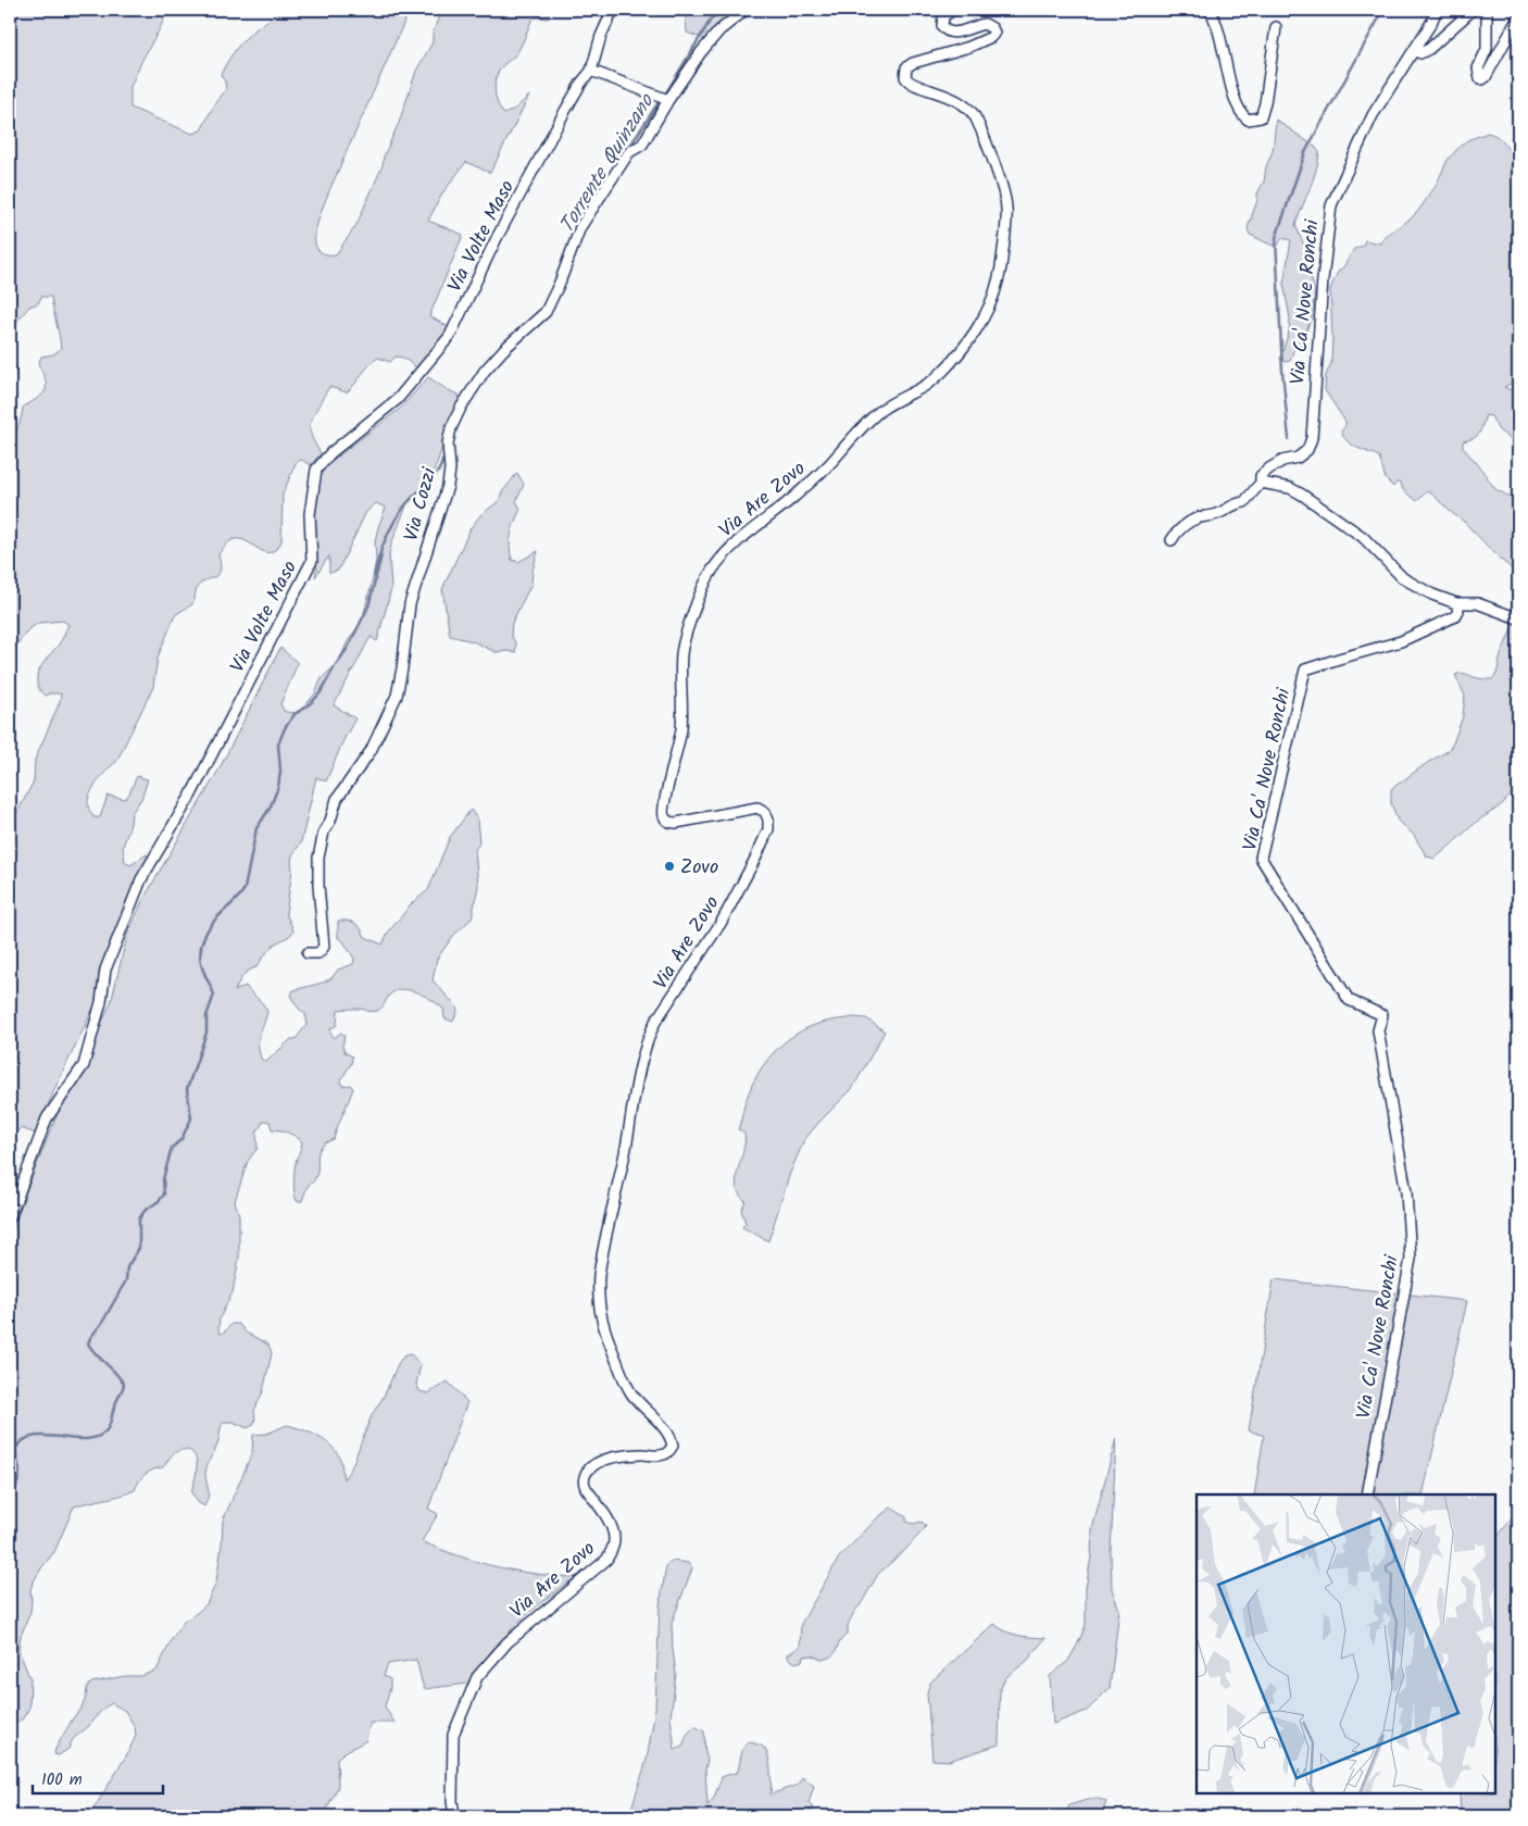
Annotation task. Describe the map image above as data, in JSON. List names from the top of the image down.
{
  "streets": {
    "street": [
      "Via Volte Maso",
      "Via Ca' Nove Ronchi",
      "Via Are Zovo",
      "Via Cozzi"
    ]
  },
  "water": ["Torrente Quinzano"],
  "places": ["Zovo"],
  "scale_bar": "100 m"
}
